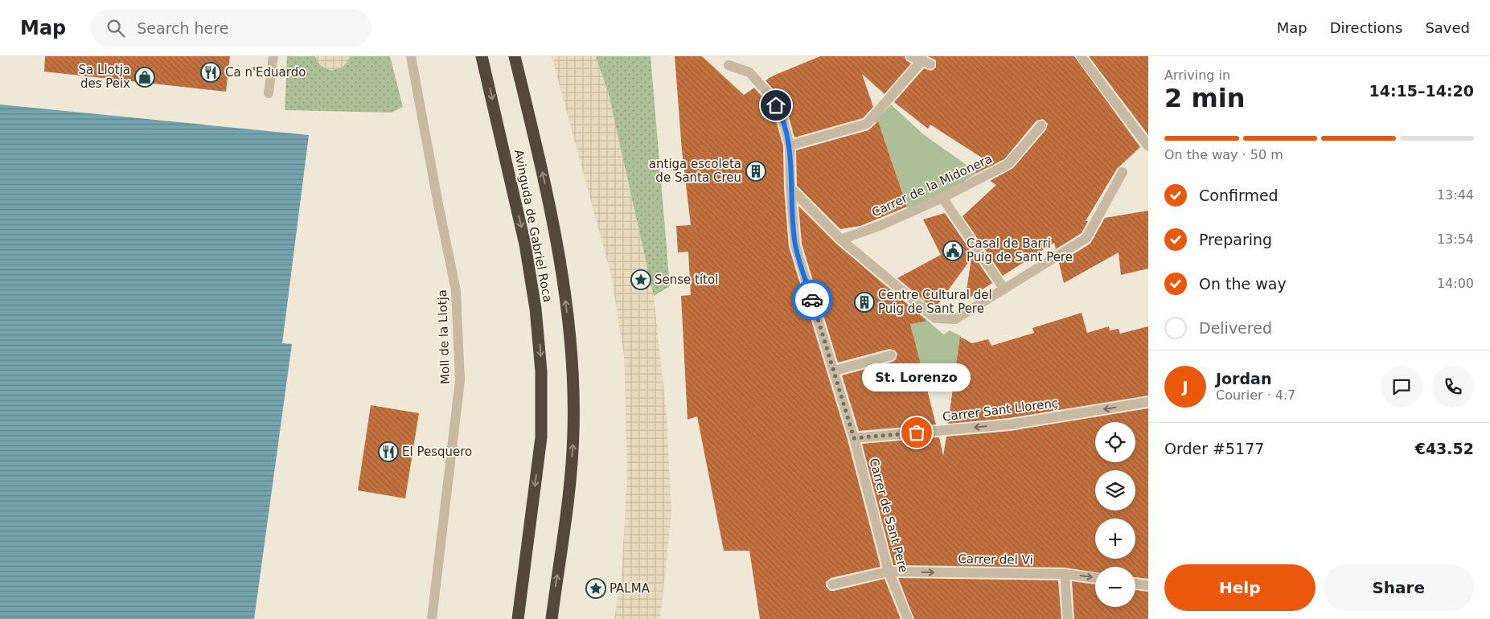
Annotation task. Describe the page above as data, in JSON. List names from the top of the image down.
{
  "streets": {
    "highway": ["Avinguda de Gabriel Roca"],
    "street": [
      "Carrer de la Midonera",
      "Moll de la Llotja",
      "Carrer Sant Llorenç",
      "Carrer de Sant Pere",
      "Carrer del Vi"
    ]
  },
  "crossings": [
    ["Carrer Sant Llorenç", "Carrer de Sant Pere"],
    ["Carrer de Sant Pere", "Carrer del Vi"]
  ],
  "one_way": ["Carrer Sant Llorenç", "Carrer del Vi"],
  "places": {
    "restaurant": ["Ca n'Eduardo", "El Pesquero"],
    "shop": ["Sa Llotja des Peix"],
    "building": ["antiga escoleta de Santa Creu", "Centre Cultural del Puig de Sant Pere"],
    "public building": ["Casal de Barri Puig de Sant Pere"],
    "place": ["Sense títol", "PALMA"],
    "other": ["St. Lorenzo"]
  },
  "page": {
    "header": "Map",
    "search": "Search here",
    "nav": ["Map", "Directions", "Saved"],
    "heading": ["2 min", "Arriving in", "14:15–14:20"],
    "panel": [
      "Jordan",
      "Courier · 4.7",
      "Order #5177",
      "€43.52"
    ],
    "bar": "On the way · 50 m",
    "list": [
      ["Confirmed", "13:44"],
      ["Preparing", "13:54"],
      ["On the way", "14:00"],
      "Delivered"
    ],
    "bubble": "St. Lorenzo",
    "round": "J",
    "map_buttons": ["+", "−"],
    "buttons": ["Help", "Share"]
  }
}
